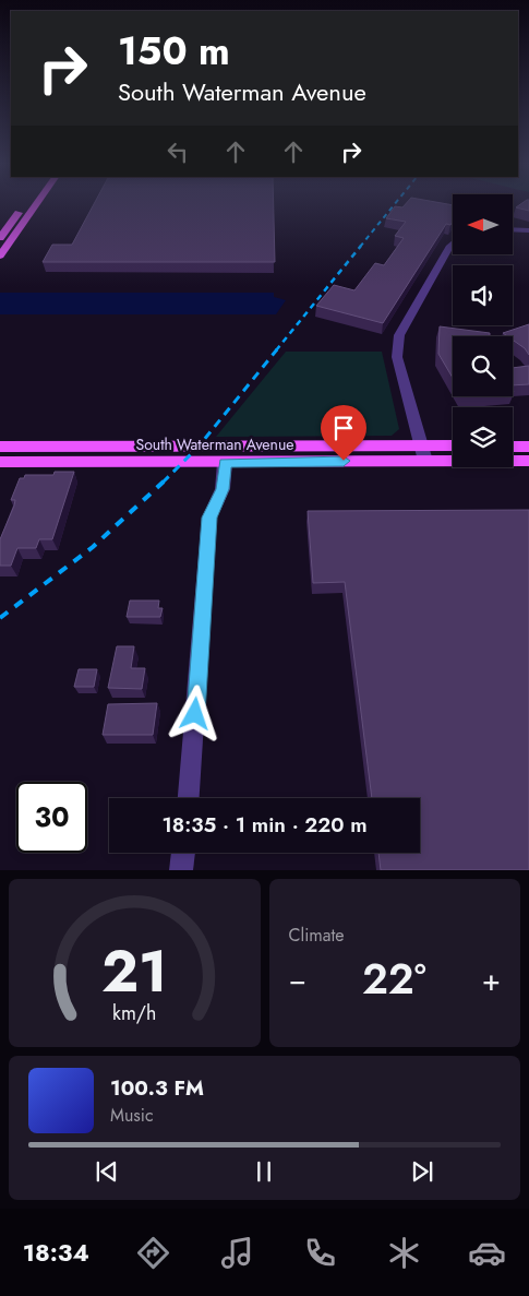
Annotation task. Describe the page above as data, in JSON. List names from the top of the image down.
{
  "streets": {
    "main road": ["South Waterman Avenue"]
  },
  "north": "left",
  "page": {
    "turn": ["150 m", "South Waterman Avenue"],
    "limit": "30",
    "trip": "18:35 · 1 min · 220 m",
    "tile": "Climate",
    "heat": ["−", "22°", "+"],
    "song": ["100.3 FM", "Music"],
    "tabs": "18:34",
    "gauge": ["21", "km/h"]
  }
}
